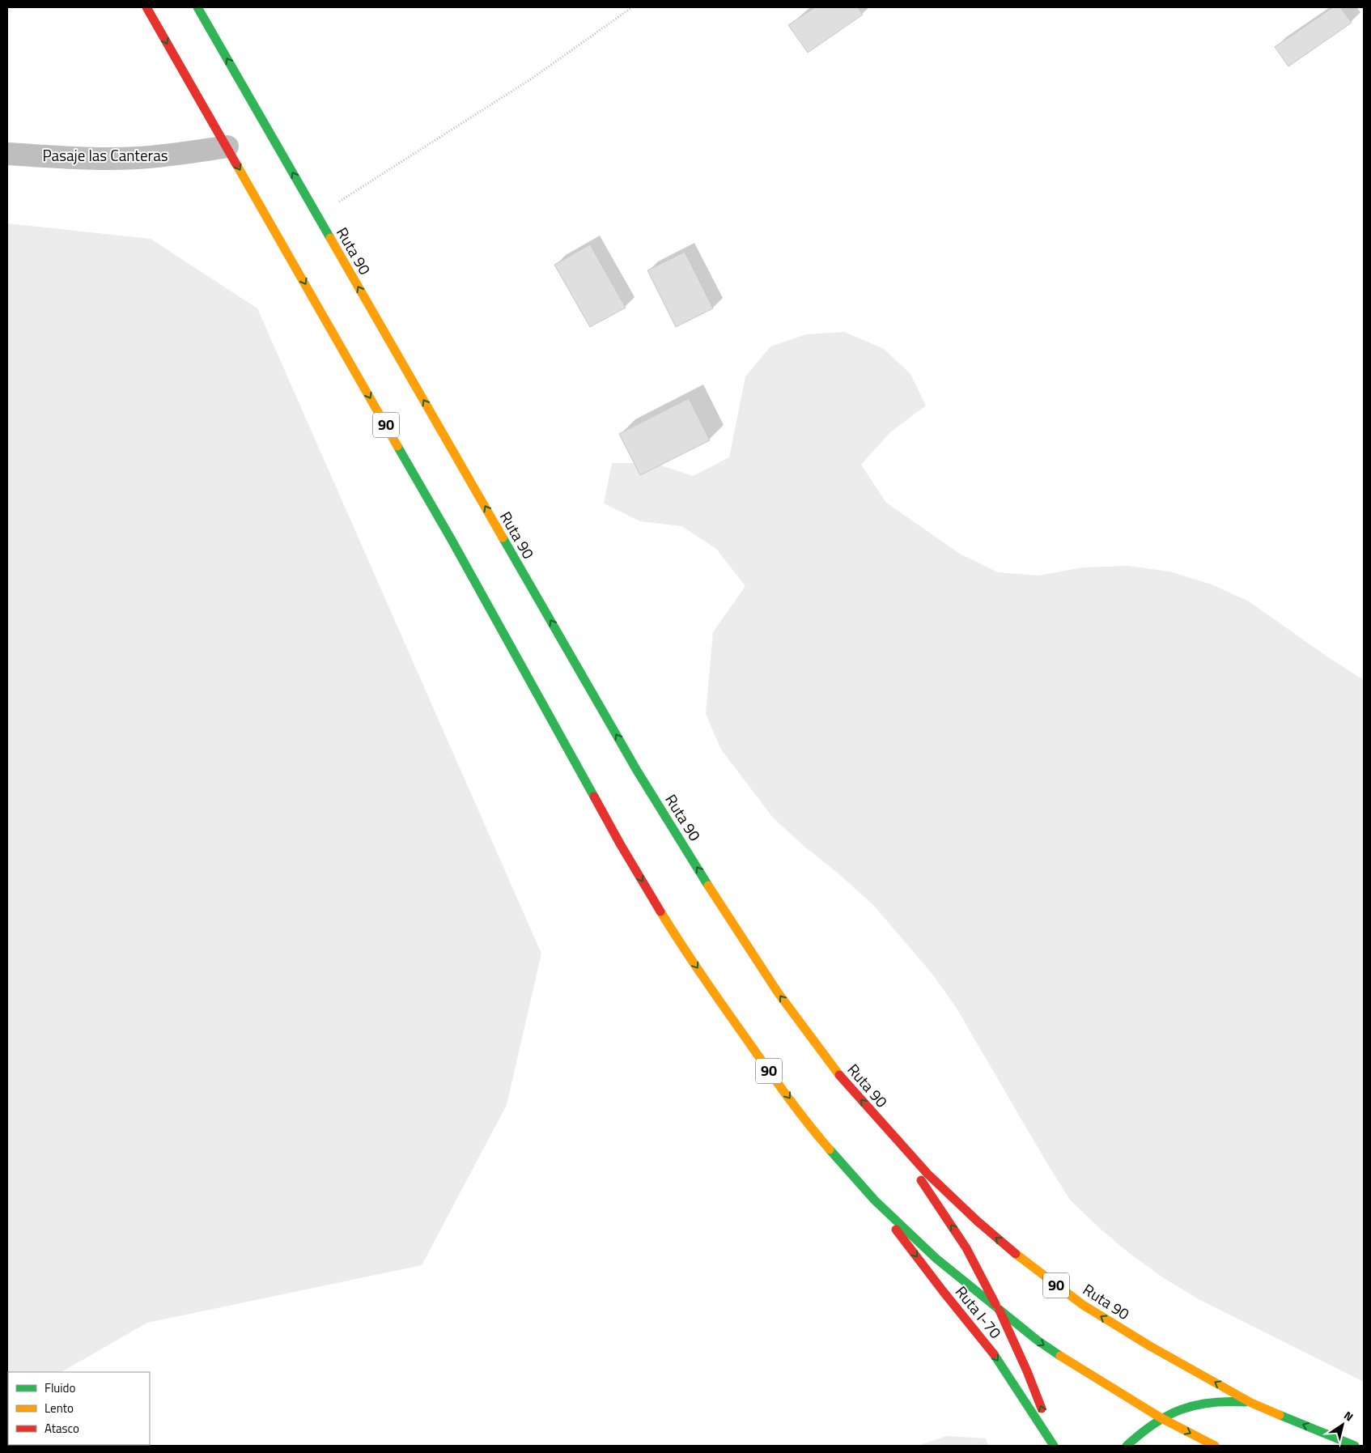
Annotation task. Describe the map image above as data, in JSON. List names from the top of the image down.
{
  "streets": {
    "main road": ["Ruta 90", "90", "Ruta I-70"],
    "street": ["Pasaje las Canteras"]
  },
  "crossings": [
    ["Pasaje las Canteras", "90"],
    ["Ruta 90", "Ruta I-70"],
    ["90", "Ruta I-70"]
  ],
  "legend": ["Fluido", "Lento", "Atasco"],
  "north": "top right"
}
